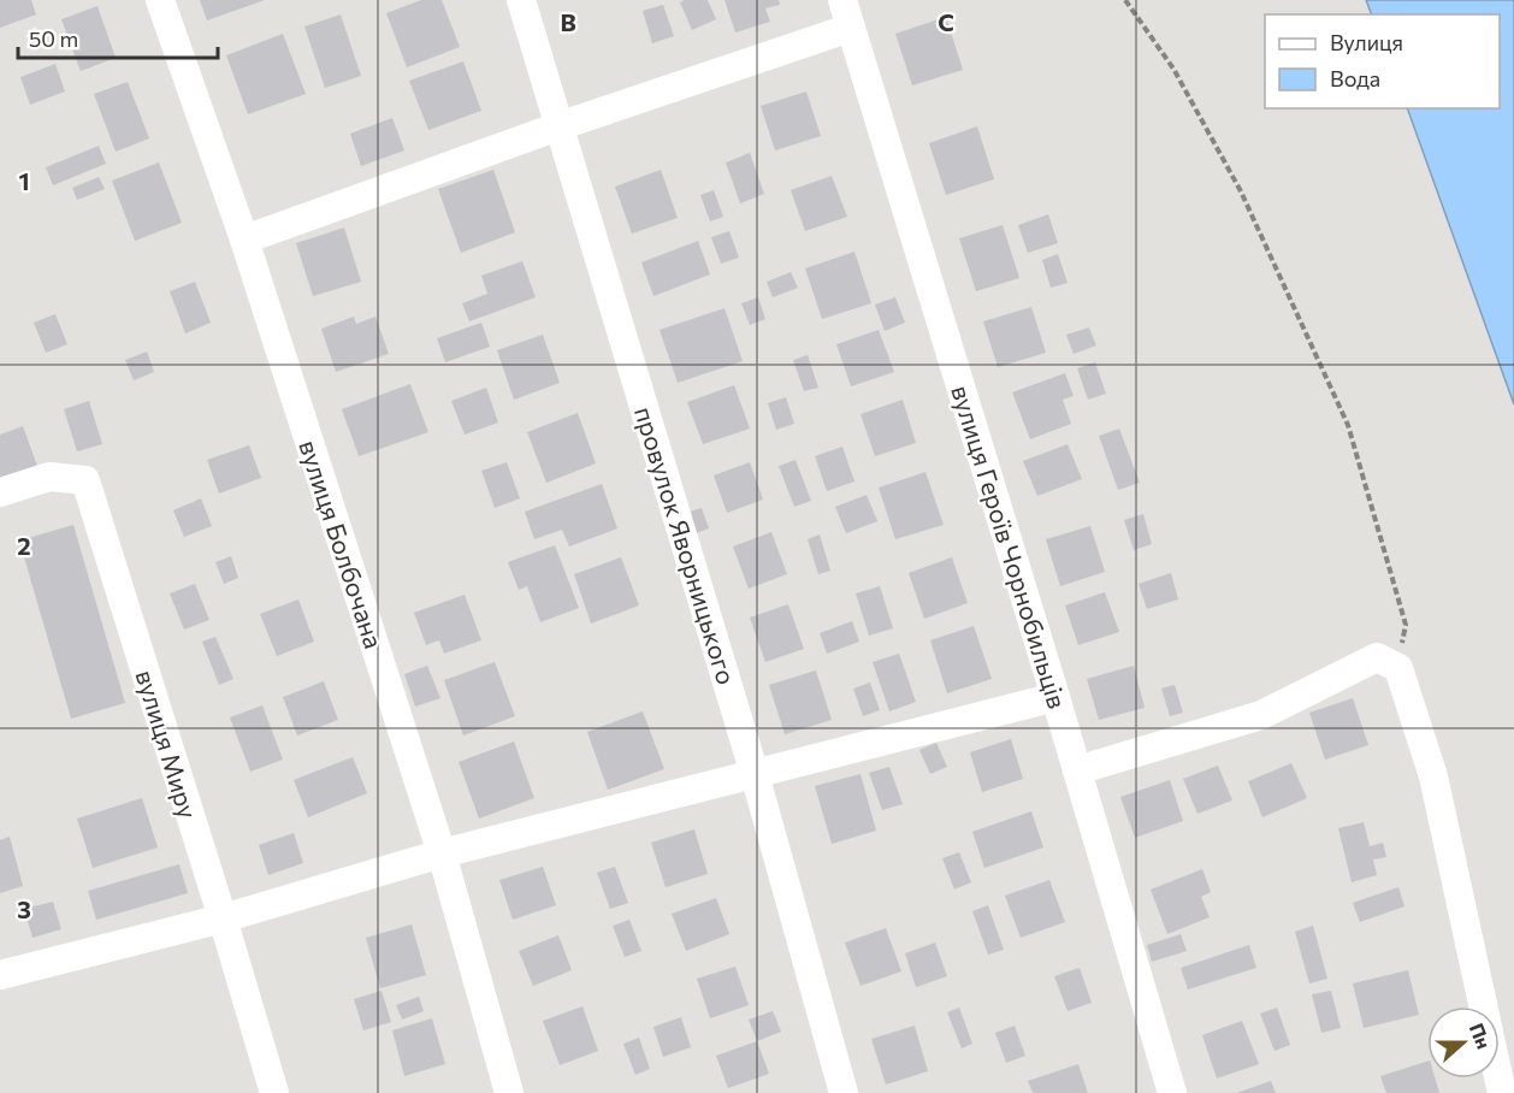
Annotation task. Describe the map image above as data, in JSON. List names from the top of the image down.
{
  "streets": {
    "street": [
      "вулиця Болбочана",
      "провулок Яворницького",
      "вулиця Героїв Чорнобильців",
      "вулиця Миру"
    ]
  },
  "legend": ["Вулиця", "Вода"],
  "scale_bar": "50 m",
  "north": "right",
  "grid": {
    "columns": ["B", "C"],
    "rows": ["1", "2", "3"]
  }
}
